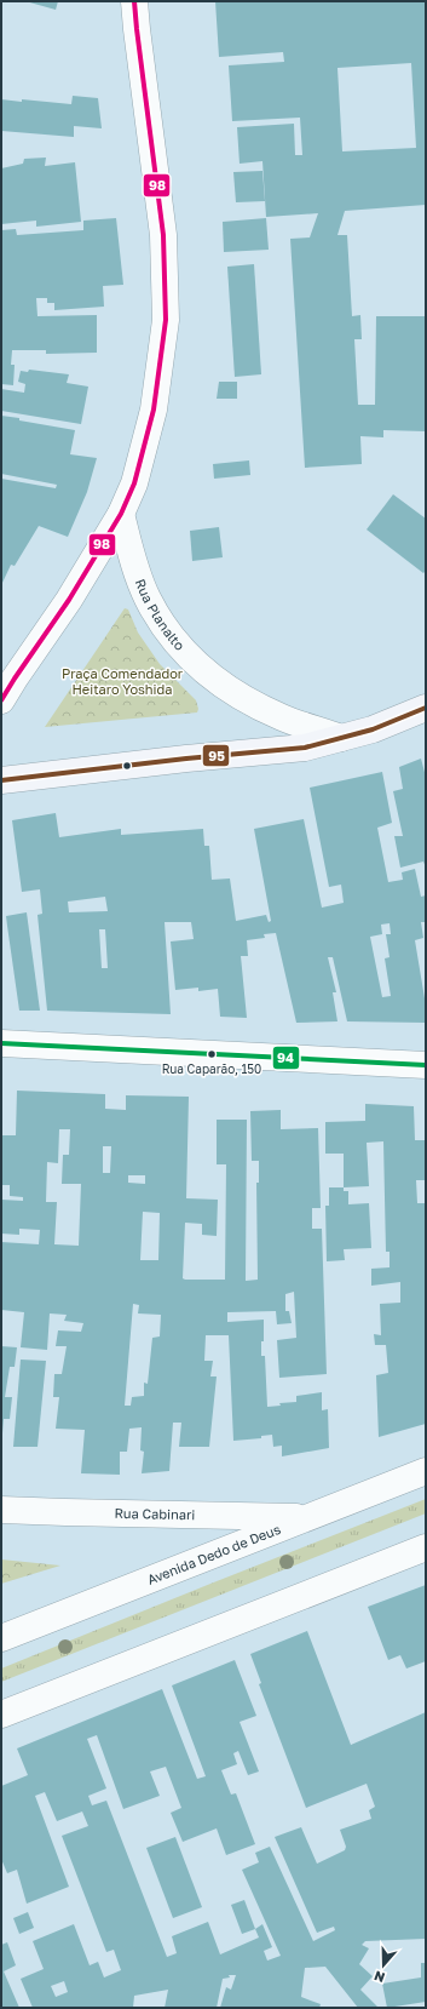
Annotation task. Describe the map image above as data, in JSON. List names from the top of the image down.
{
  "streets": {
    "street": ["Rua Planalto", "Rua Cabinari", "Avenida Dedo de Deus"]
  },
  "crossings": [
    ["Rua Cabinari", "Avenida Dedo de Deus"]
  ],
  "parks": ["Praça Comendador Heitaro Yoshida"],
  "places": ["Rua Caparão, 150"],
  "lines": ["transit line 98", "transit line 95", "transit line 94"],
  "north": "bottom"
}
